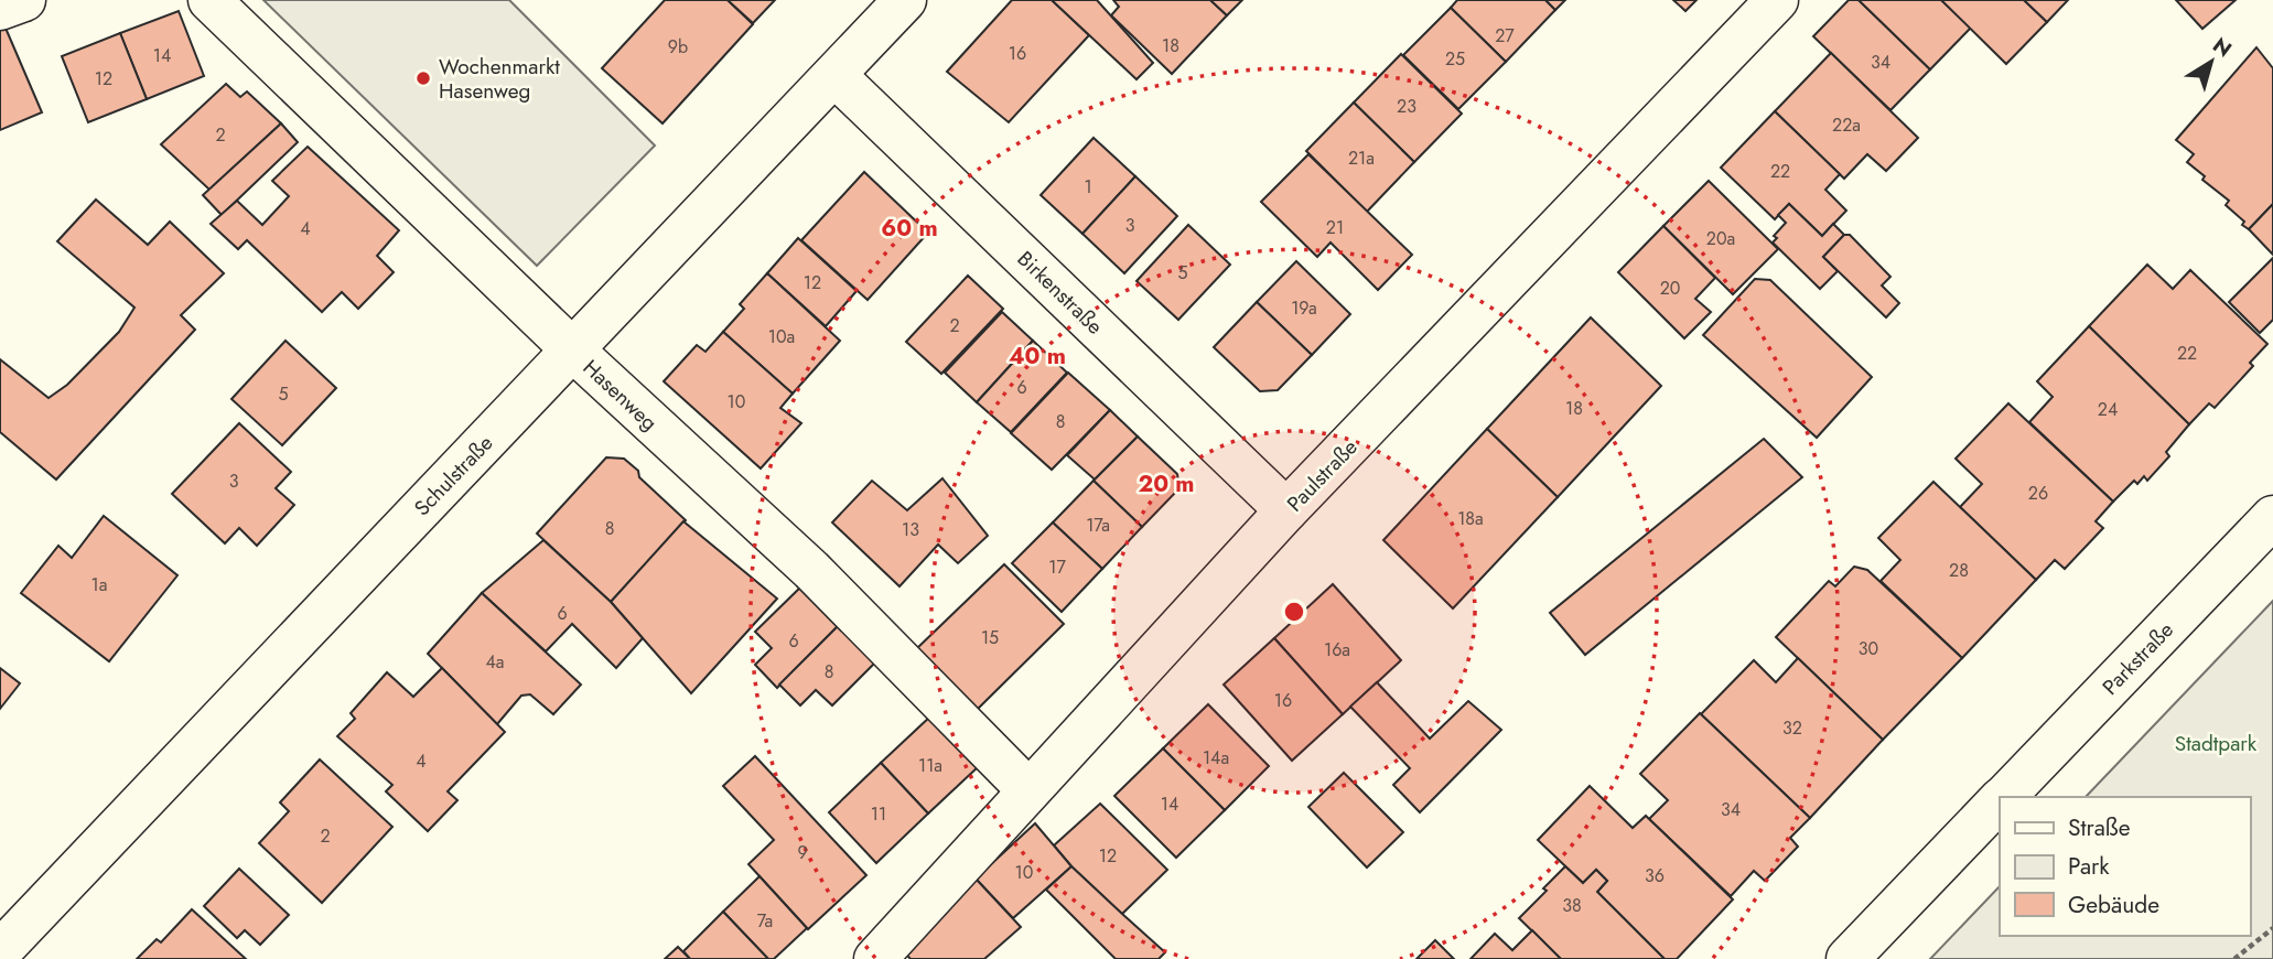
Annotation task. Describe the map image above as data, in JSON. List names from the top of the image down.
{
  "streets": {
    "street": [
      "Birkenstraße",
      "Hasenweg",
      "Schulstraße",
      "Paulstraße",
      "Parkstraße"
    ]
  },
  "crossings": [
    ["Birkenstraße", "Schulstraße"],
    ["Birkenstraße", "Paulstraße"],
    ["Hasenweg", "Schulstraße"],
    ["Hasenweg", "Paulstraße"]
  ],
  "parks": ["Stadtpark"],
  "places": ["Wochenmarkt Hasenweg"],
  "house_numbers": [
    "27",
    "18",
    "9b",
    "16",
    "14",
    "25",
    "34",
    "12",
    "23",
    "22a",
    "2",
    "21a",
    "22",
    "1",
    "3",
    "21",
    "4",
    "20a",
    "5",
    "12",
    "20",
    "19a",
    "2",
    "10a",
    "22",
    "6",
    "5",
    "10",
    "18",
    "24",
    "8",
    "3",
    "26",
    "18a",
    "17a",
    "8",
    "13",
    "17",
    "28",
    "1a",
    "6",
    "15",
    "6",
    "30",
    "16a",
    "4a",
    "8",
    "16",
    "32",
    "14a",
    "4",
    "11a",
    "14",
    "34",
    "11",
    "2",
    "9",
    "12",
    "10",
    "36",
    "38",
    "7a"
  ],
  "legend": ["Straße", "Park", "Gebäude"],
  "north": "top right",
  "rings": ["60 m", "40 m", "20 m"]
}
